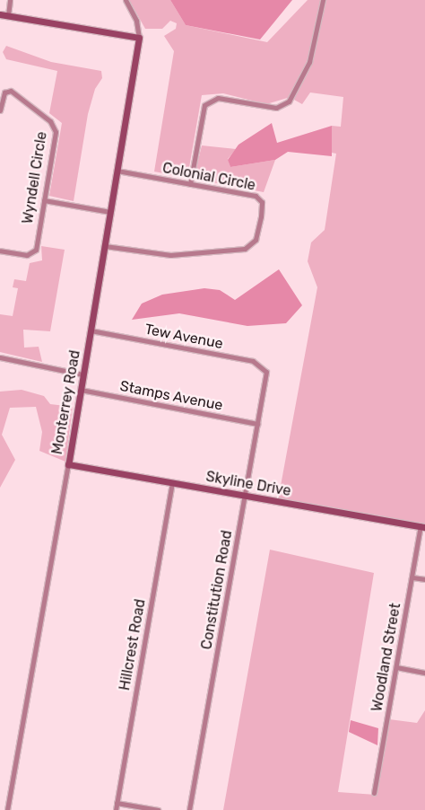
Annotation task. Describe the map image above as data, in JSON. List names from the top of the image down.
{
  "streets": {
    "street": [
      "Colonial Circle",
      "Wyndell Circle",
      "Tew Avenue",
      "Stamps Avenue",
      "Monterrey Road",
      "Skyline Drive",
      "Constitution Road",
      "Hillcrest Road",
      "Woodland Street"
    ]
  },
  "crossings": [
    ["Colonial Circle", "Monterrey Road"],
    ["Tew Avenue", "Monterrey Road"],
    ["Tew Avenue", "Constitution Road"],
    ["Stamps Avenue", "Monterrey Road"],
    ["Stamps Avenue", "Constitution Road"],
    ["Monterrey Road", "Skyline Drive"],
    ["Skyline Drive", "Constitution Road"],
    ["Skyline Drive", "Hillcrest Road"],
    ["Skyline Drive", "Woodland Street"]
  ]
}
